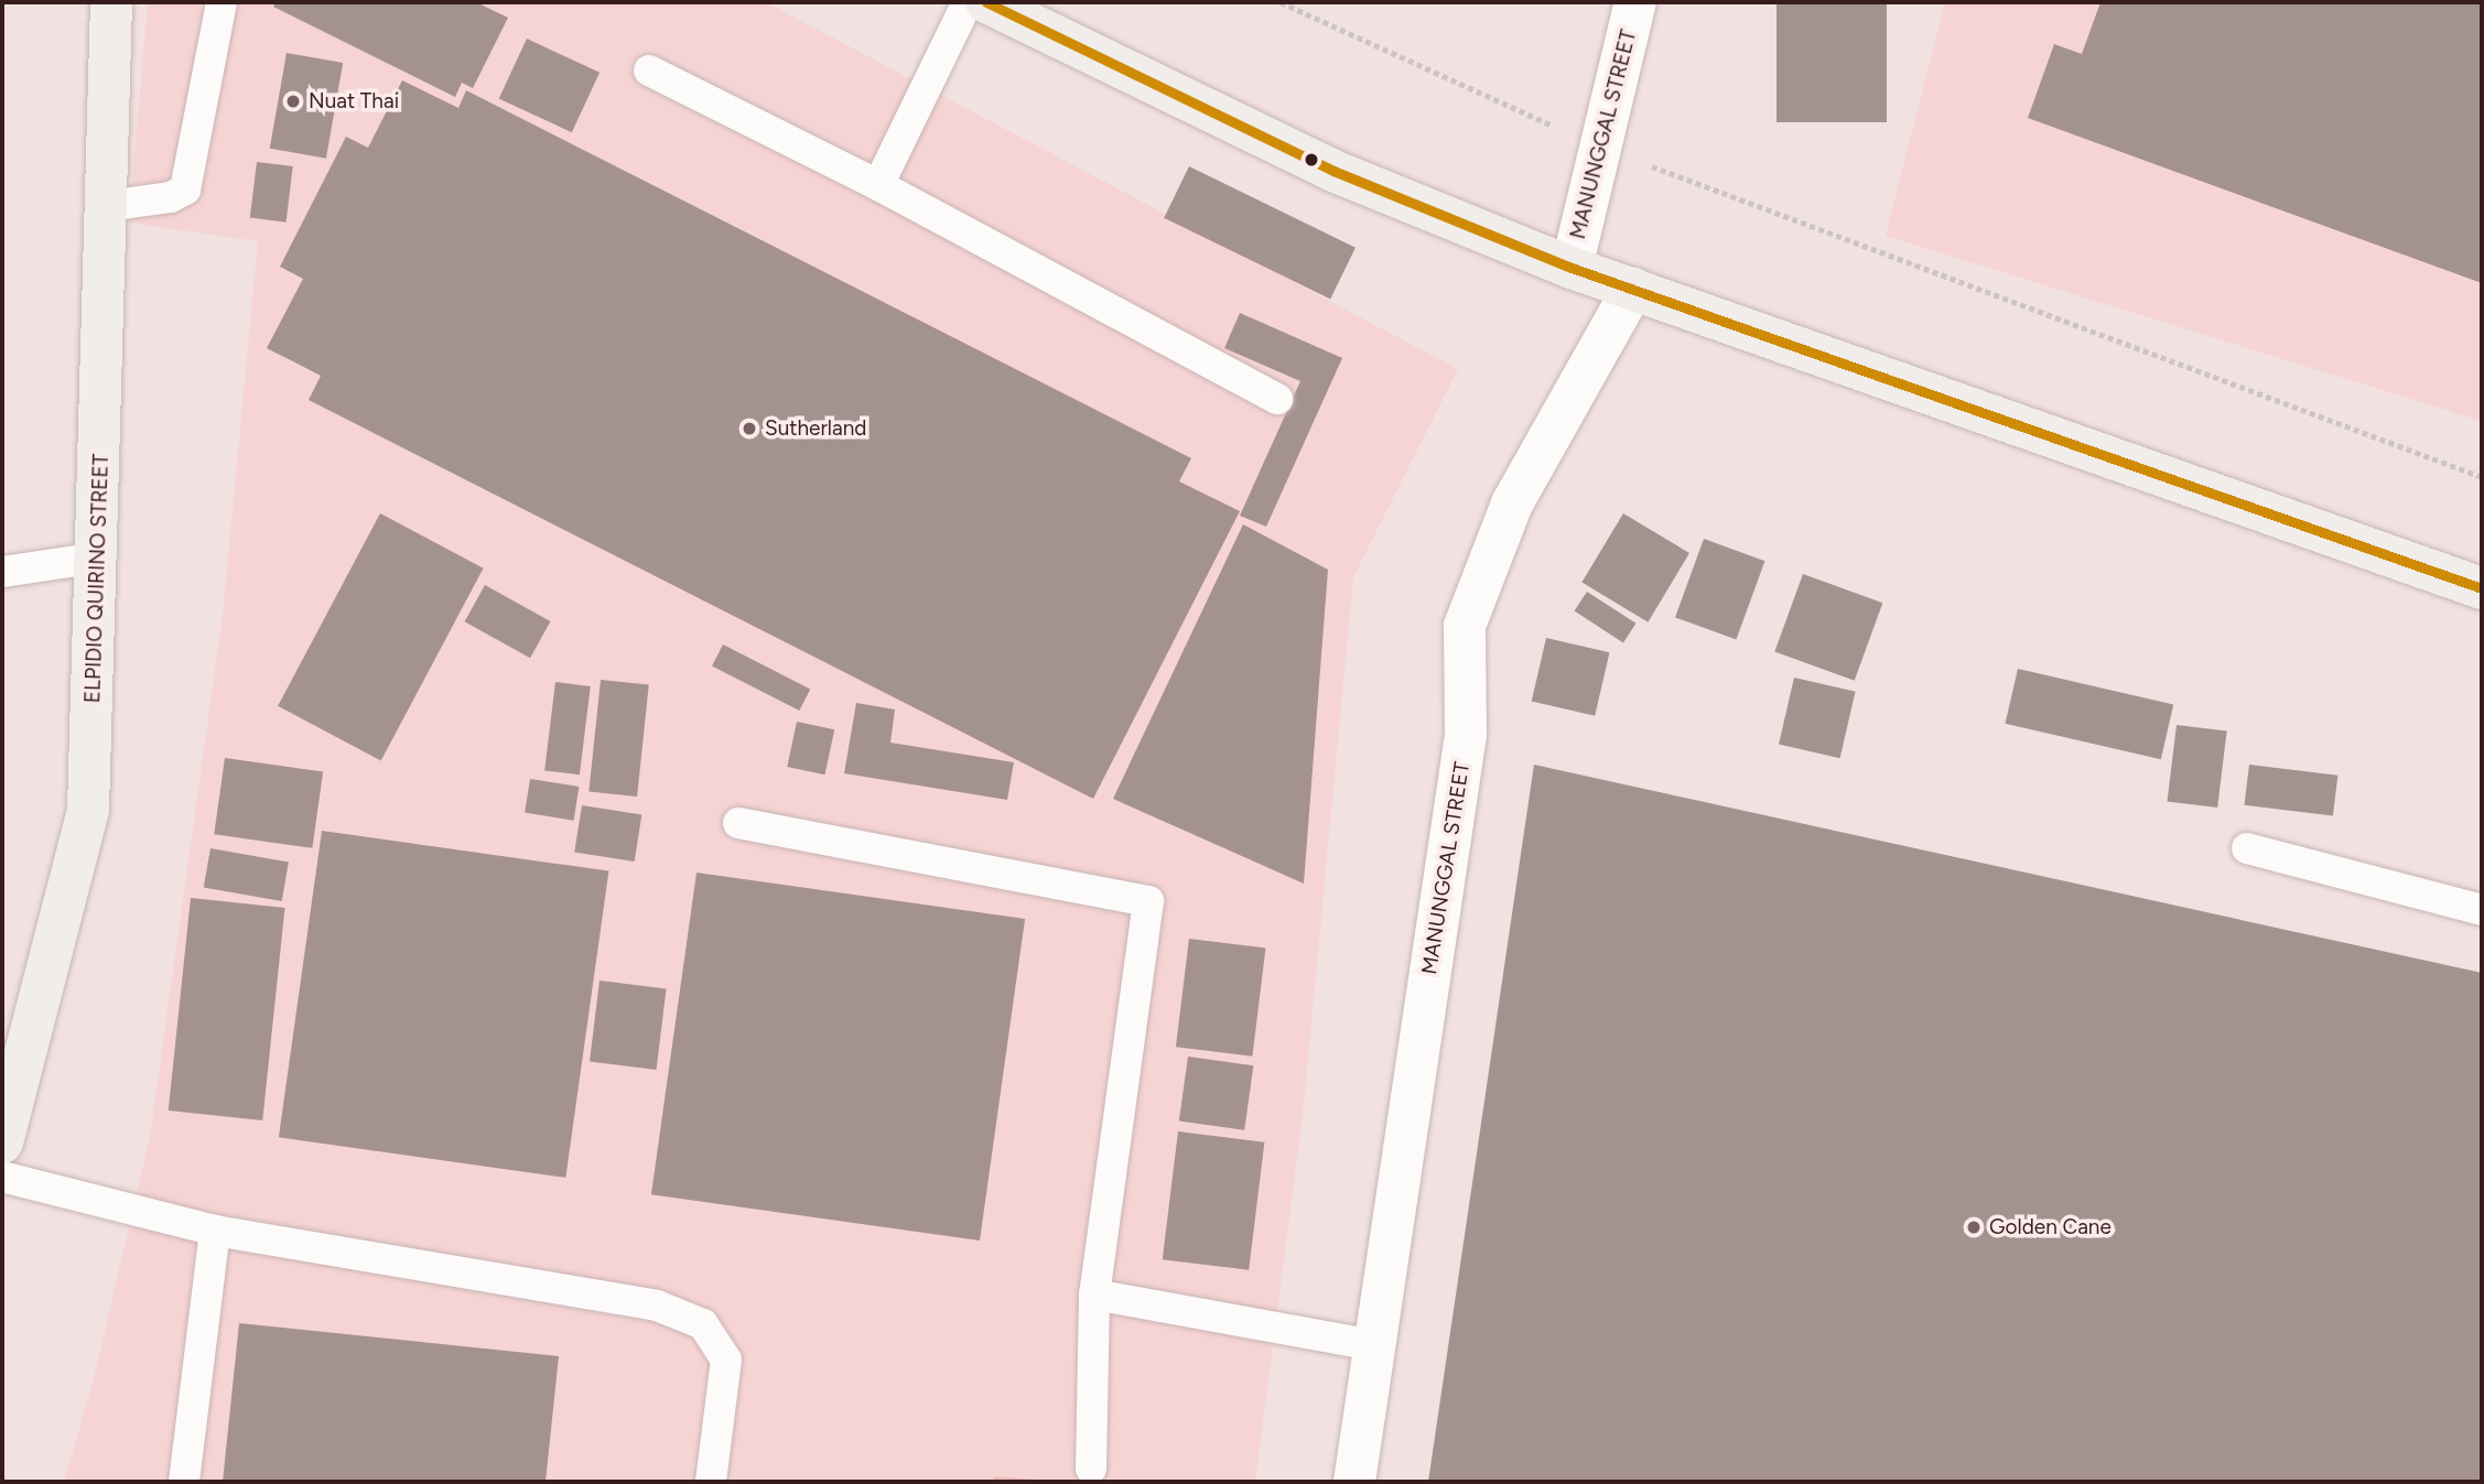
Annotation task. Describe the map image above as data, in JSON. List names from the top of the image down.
{
  "streets": {
    "main road": ["ELPIDIO QUIRINO STREET"],
    "street": ["MANUNGGAL STREET"]
  },
  "places": ["Nuat Thai", "Sutherland", "Golden Cane"]
}
